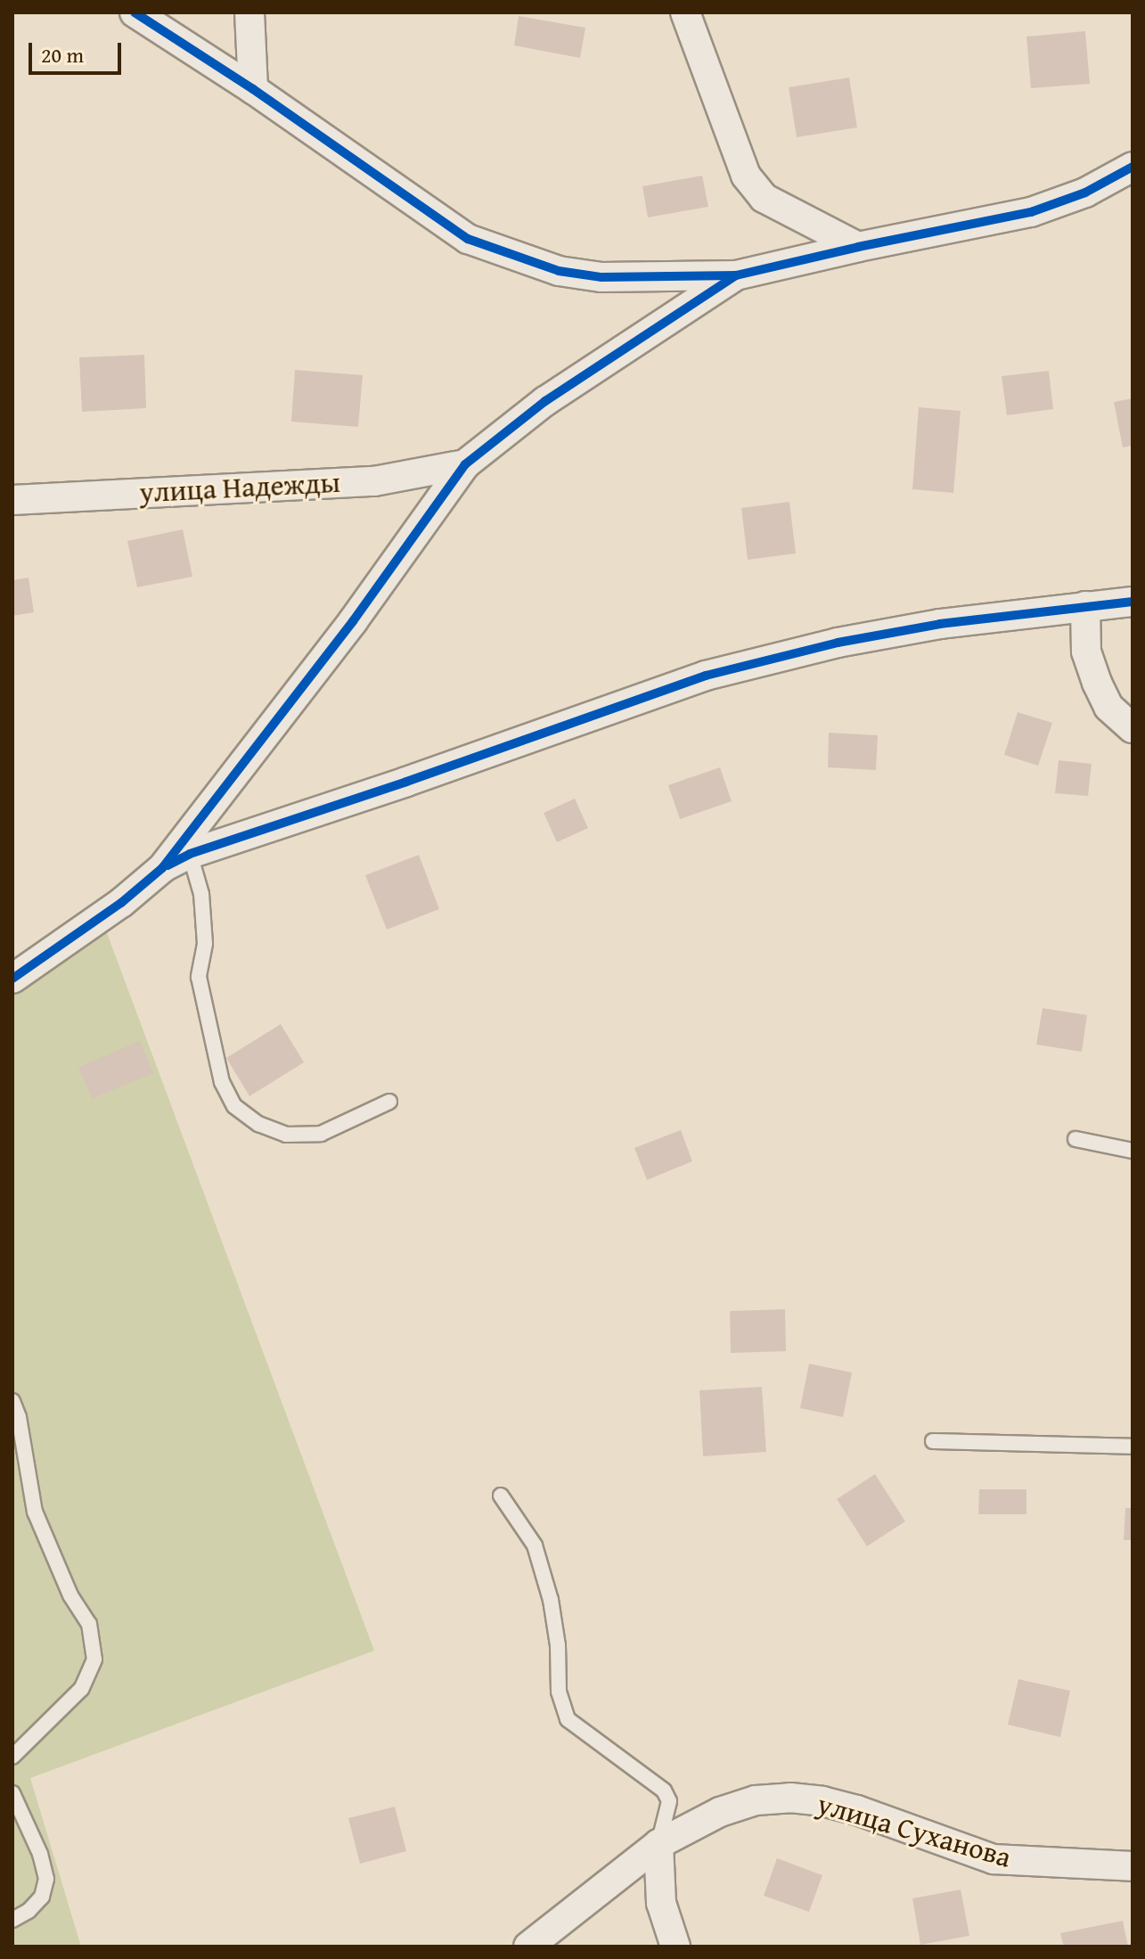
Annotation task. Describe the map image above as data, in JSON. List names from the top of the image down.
{
  "streets": {
    "street": ["улица Надежды", "улица Суханова"]
  },
  "scale_bar": "20 m"
}
